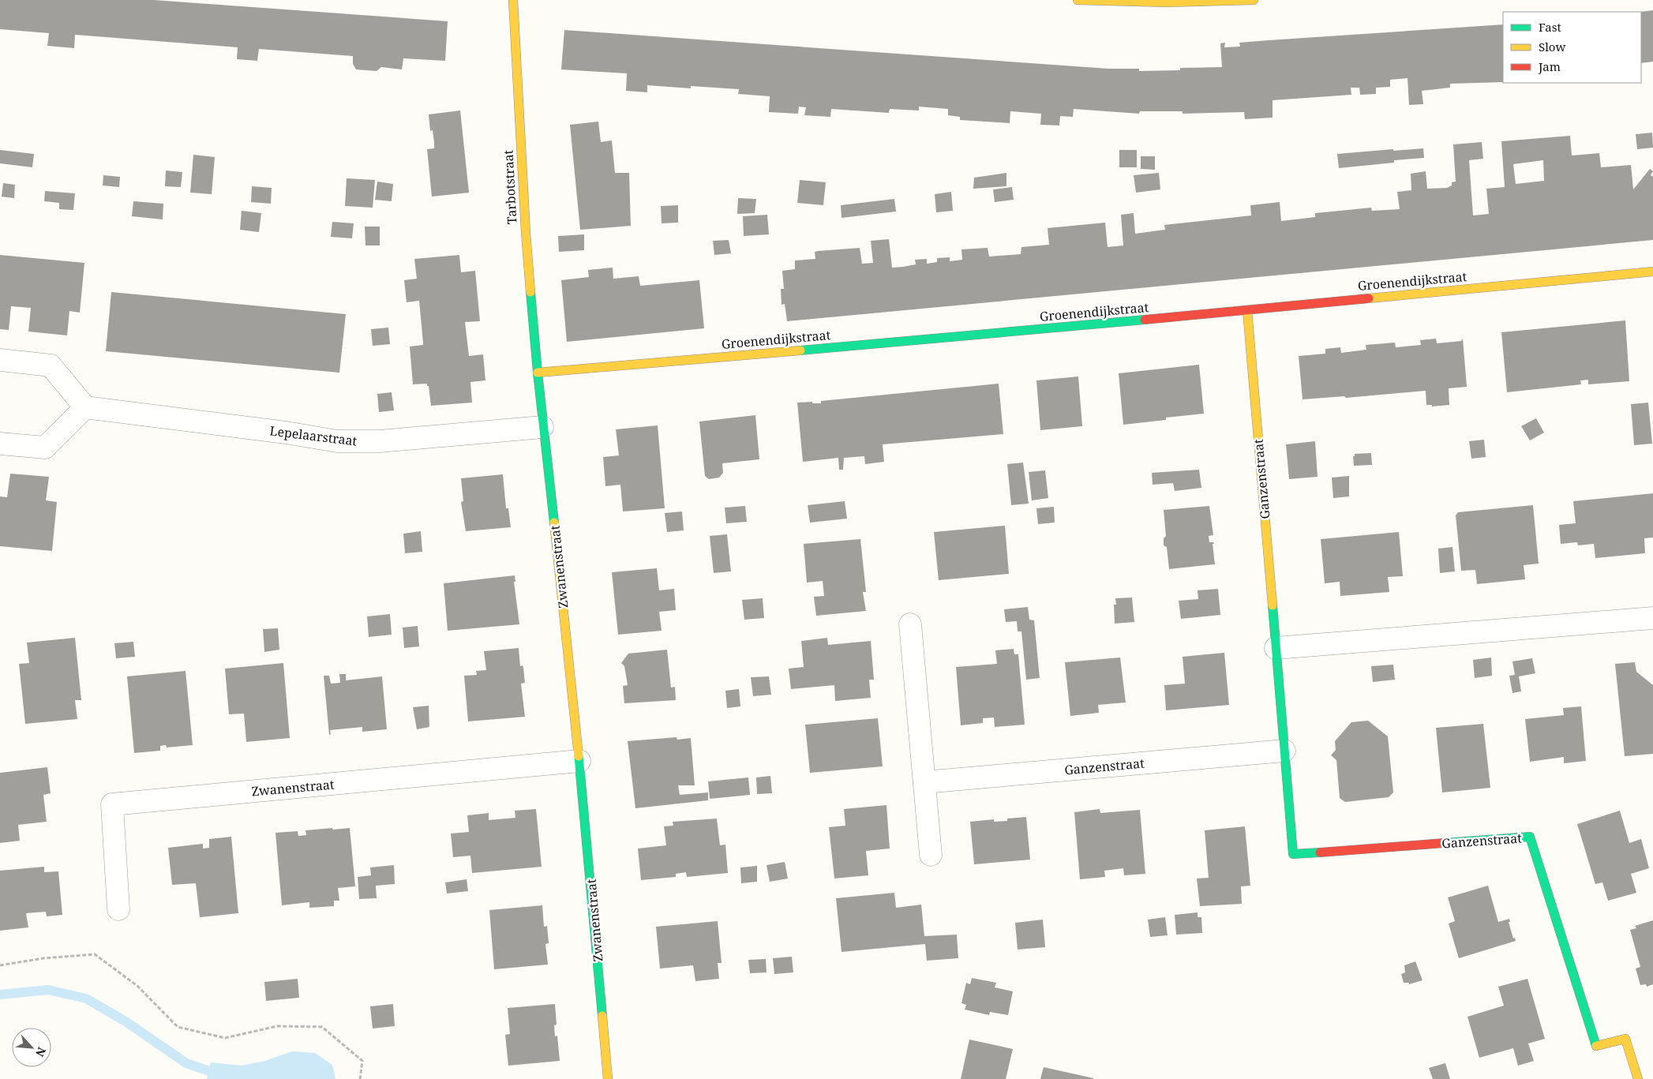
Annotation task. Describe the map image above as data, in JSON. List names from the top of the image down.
{
  "streets": {
    "street": [
      "Tarbotstraat",
      "Groenendijkstraat",
      "Lepelaarstraat",
      "Ganzenstraat",
      "Zwanenstraat"
    ]
  },
  "crossings": [
    ["Tarbotstraat", "Groenendijkstraat"],
    ["Tarbotstraat", "Zwanenstraat"],
    ["Groenendijkstraat", "Ganzenstraat"],
    ["Groenendijkstraat", "Zwanenstraat"],
    ["Lepelaarstraat", "Zwanenstraat"]
  ],
  "legend": ["Fast", "Slow", "Jam"],
  "north": "bottom right"
}
